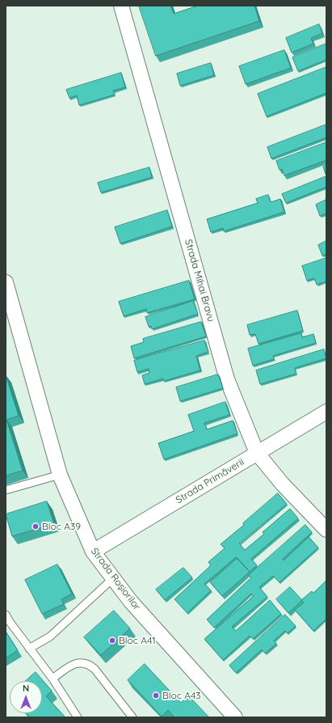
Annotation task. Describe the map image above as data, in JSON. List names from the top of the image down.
{
  "streets": {
    "street": ["Strada Mihai Bravu", "Strada Primăverii", "Strada Roșiorilor"]
  },
  "crossings": [
    ["Strada Mihai Bravu", "Strada Primăverii"],
    ["Strada Primăverii", "Strada Roșiorilor"]
  ],
  "places": ["Bloc A39", "Bloc A41", "Bloc A43"],
  "north": "top"
}
